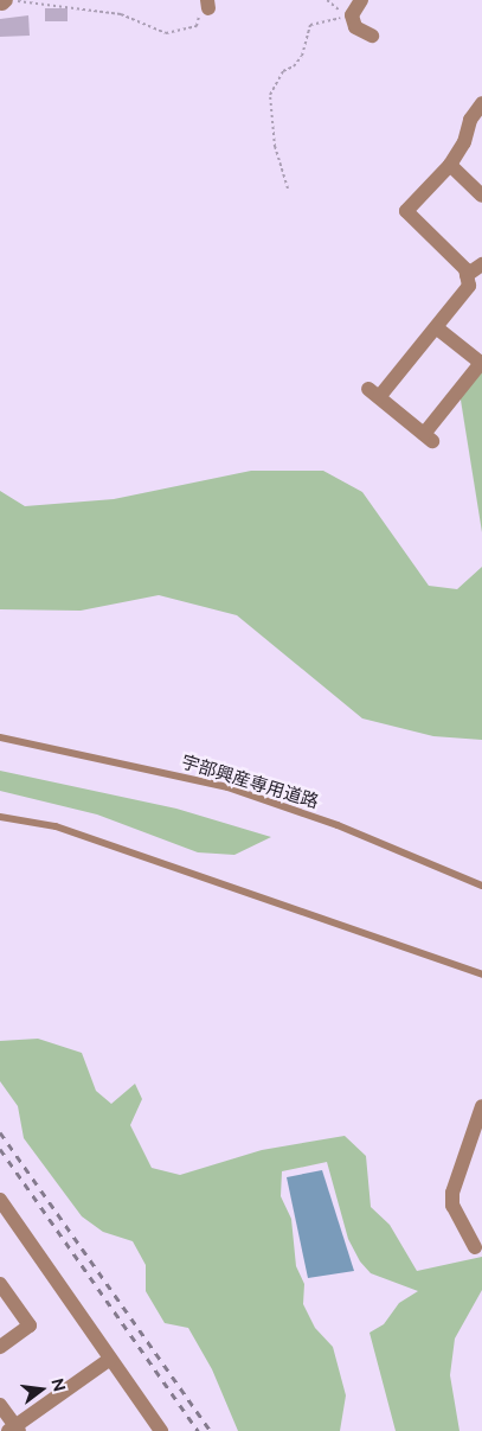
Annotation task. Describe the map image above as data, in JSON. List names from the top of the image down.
{
  "streets": {
    "lane": ["宇部興産専用道路"]
  },
  "north": "right"
}
